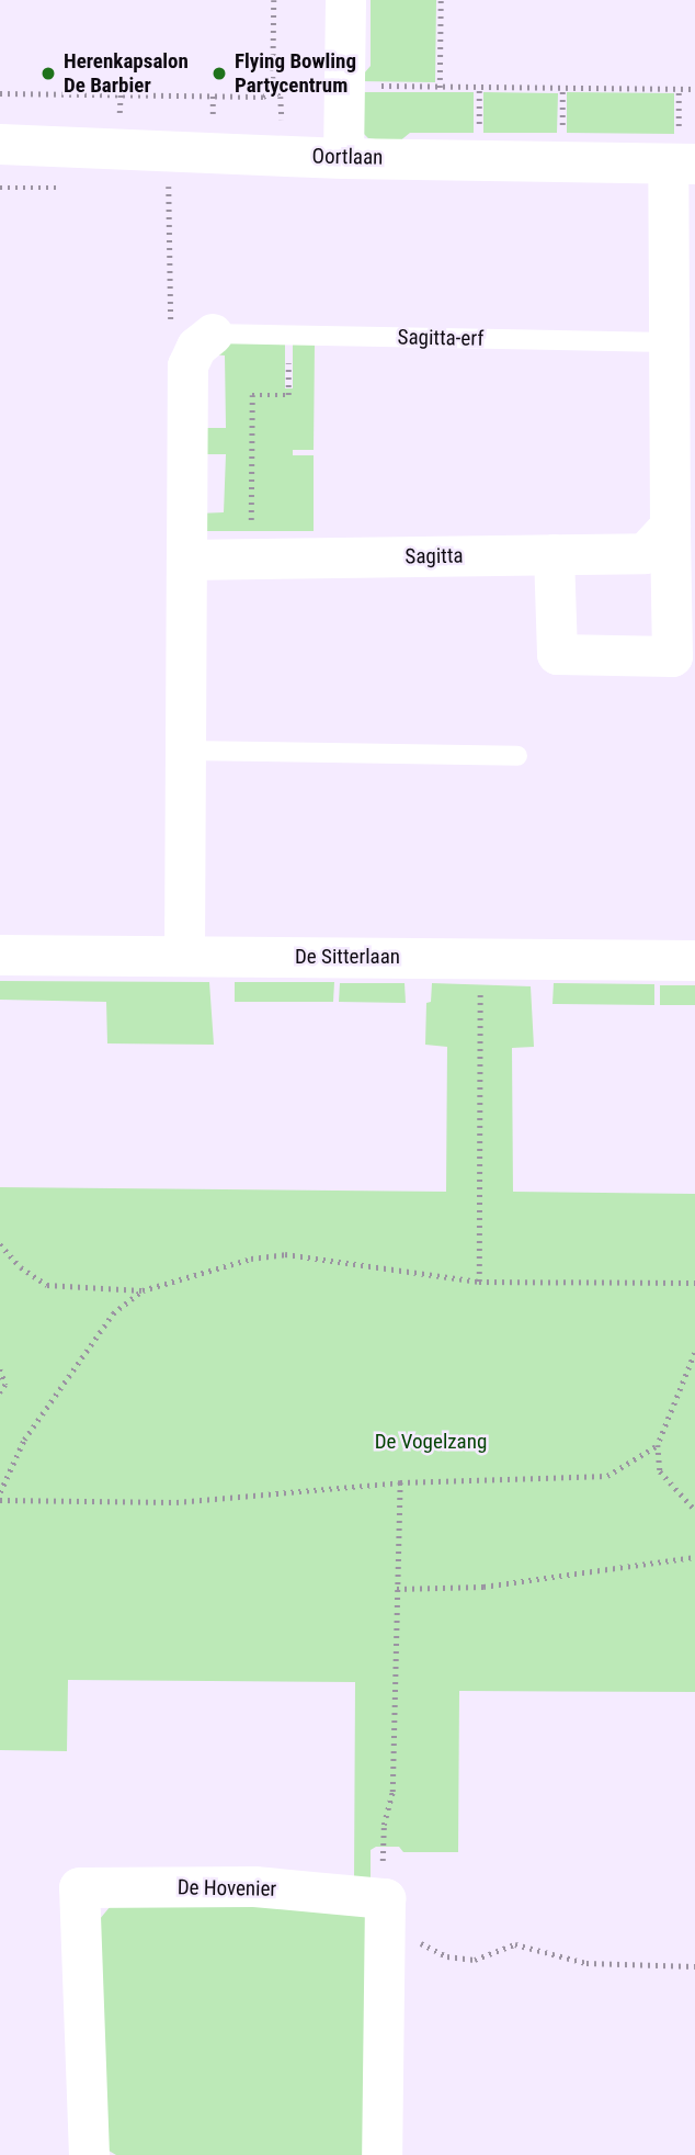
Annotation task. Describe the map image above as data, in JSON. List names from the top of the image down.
{
  "streets": {
    "street": [
      "Oortlaan",
      "Sagitta",
      "De Sitterlaan",
      "De Hovenier"
    ],
    "lane": ["Sagitta-erf"]
  },
  "parks": ["De Vogelzang"],
  "places": ["Herenkapsalon De Barbier", "Flying Bowling Partycentrum"]
}
